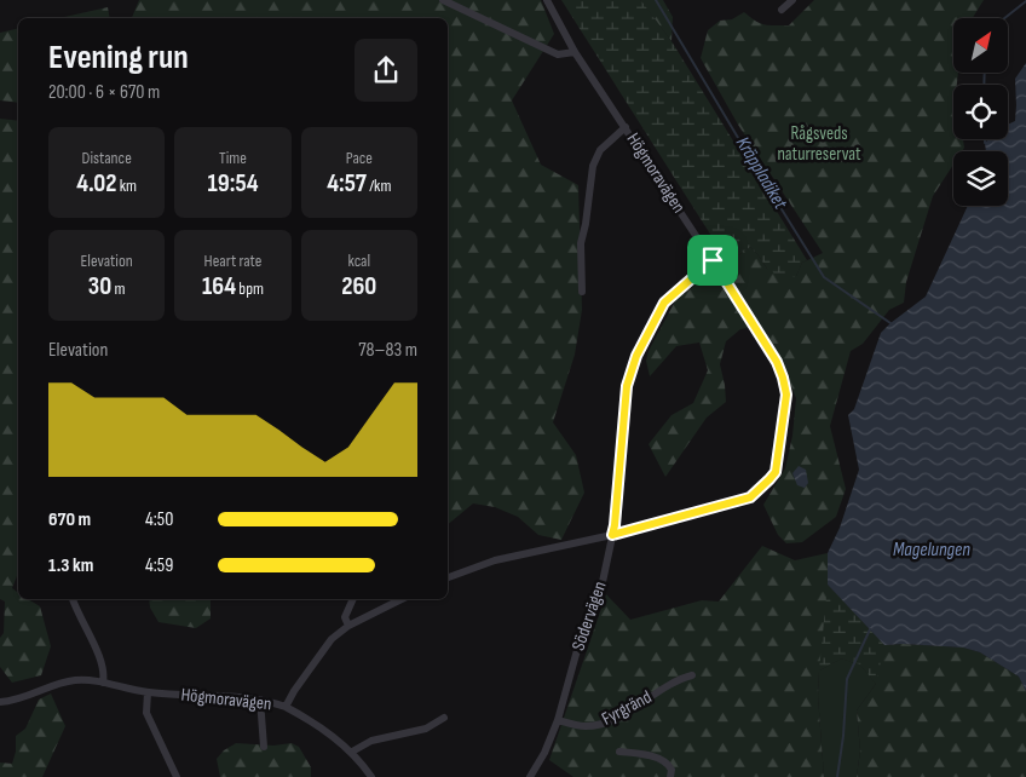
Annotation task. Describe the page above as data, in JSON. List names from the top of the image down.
{
  "streets": {
    "street": ["Högmoravägen", "Södervägen", "Fyrgränd"]
  },
  "crossings": [
    ["Högmoravägen", "Södervägen"],
    ["Södervägen", "Fyrgränd"]
  ],
  "water": ["Kräppladiket", "Magelungen"],
  "parks": ["Rågsveds naturreservat"],
  "north": "top right",
  "page": {
    "heading": ["Evening run", "20:00 · 6 × 670 m"],
    "stats": [
      ["Distance", "4.02 km"],
      ["Time", "19:54"],
      ["Pace", "4:57 /km"],
      ["Elevation", "30 m"],
      ["Heart rate", "164 bpm"],
      ["kcal", "260"]
    ],
    "chart": ["Elevation", "78–83 m"],
    "list": [
      {
        "name": "670 m",
        "note": "4:50"
      },
      {
        "name": "1.3 km",
        "note": "4:59"
      }
    ]
  }
}
